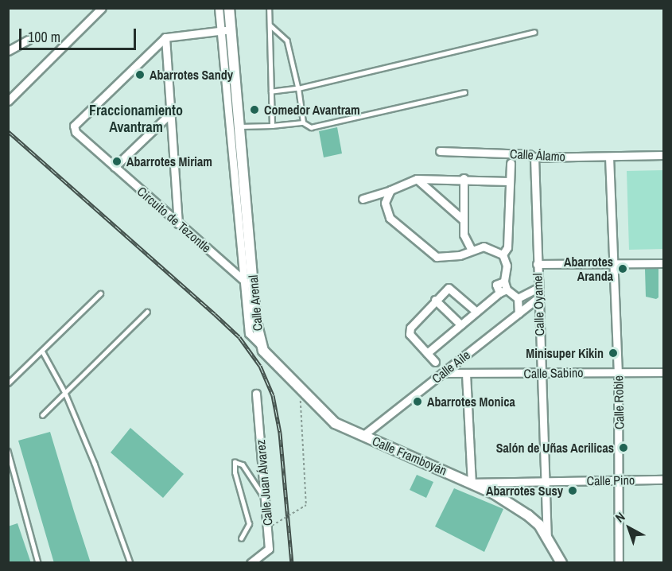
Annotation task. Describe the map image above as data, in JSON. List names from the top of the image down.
{
  "streets": {
    "street": [
      "Calle Álamo",
      "Circuito de Tezontle",
      "Calle Arenal",
      "Calle Oyamel",
      "Calle Aile",
      "Calle Sabino",
      "Calle Roble",
      "Calle Framboyán",
      "Calle Pino",
      "Calle Juan Álvarez"
    ]
  },
  "crossings": [
    ["Calle Álamo", "Calle Oyamel"],
    ["Calle Álamo", "Calle Roble"],
    ["Circuito de Tezontle", "Calle Arenal"],
    ["Calle Arenal", "Calle Framboyán"],
    ["Calle Oyamel", "Calle Aile"],
    ["Calle Oyamel", "Calle Sabino"],
    ["Calle Oyamel", "Calle Framboyán"],
    ["Calle Oyamel", "Calle Pino"],
    ["Calle Aile", "Calle Sabino"],
    ["Calle Aile", "Calle Framboyán"],
    ["Calle Sabino", "Calle Roble"],
    ["Calle Roble", "Calle Pino"],
    ["Calle Framboyán", "Calle Pino"]
  ],
  "districts": ["Fraccionamiento Avantram"],
  "places": [
    "Abarrotes Sandy",
    "Comedor Avantram",
    "Abarrotes Miriam",
    "Abarrotes Aranda",
    "Minisuper Kikin",
    "Abarrotes Monica",
    "Salón de Uñas Acrilicas",
    "Abarrotes Susy"
  ],
  "scale_bar": "100 m",
  "north": "top left"
}
